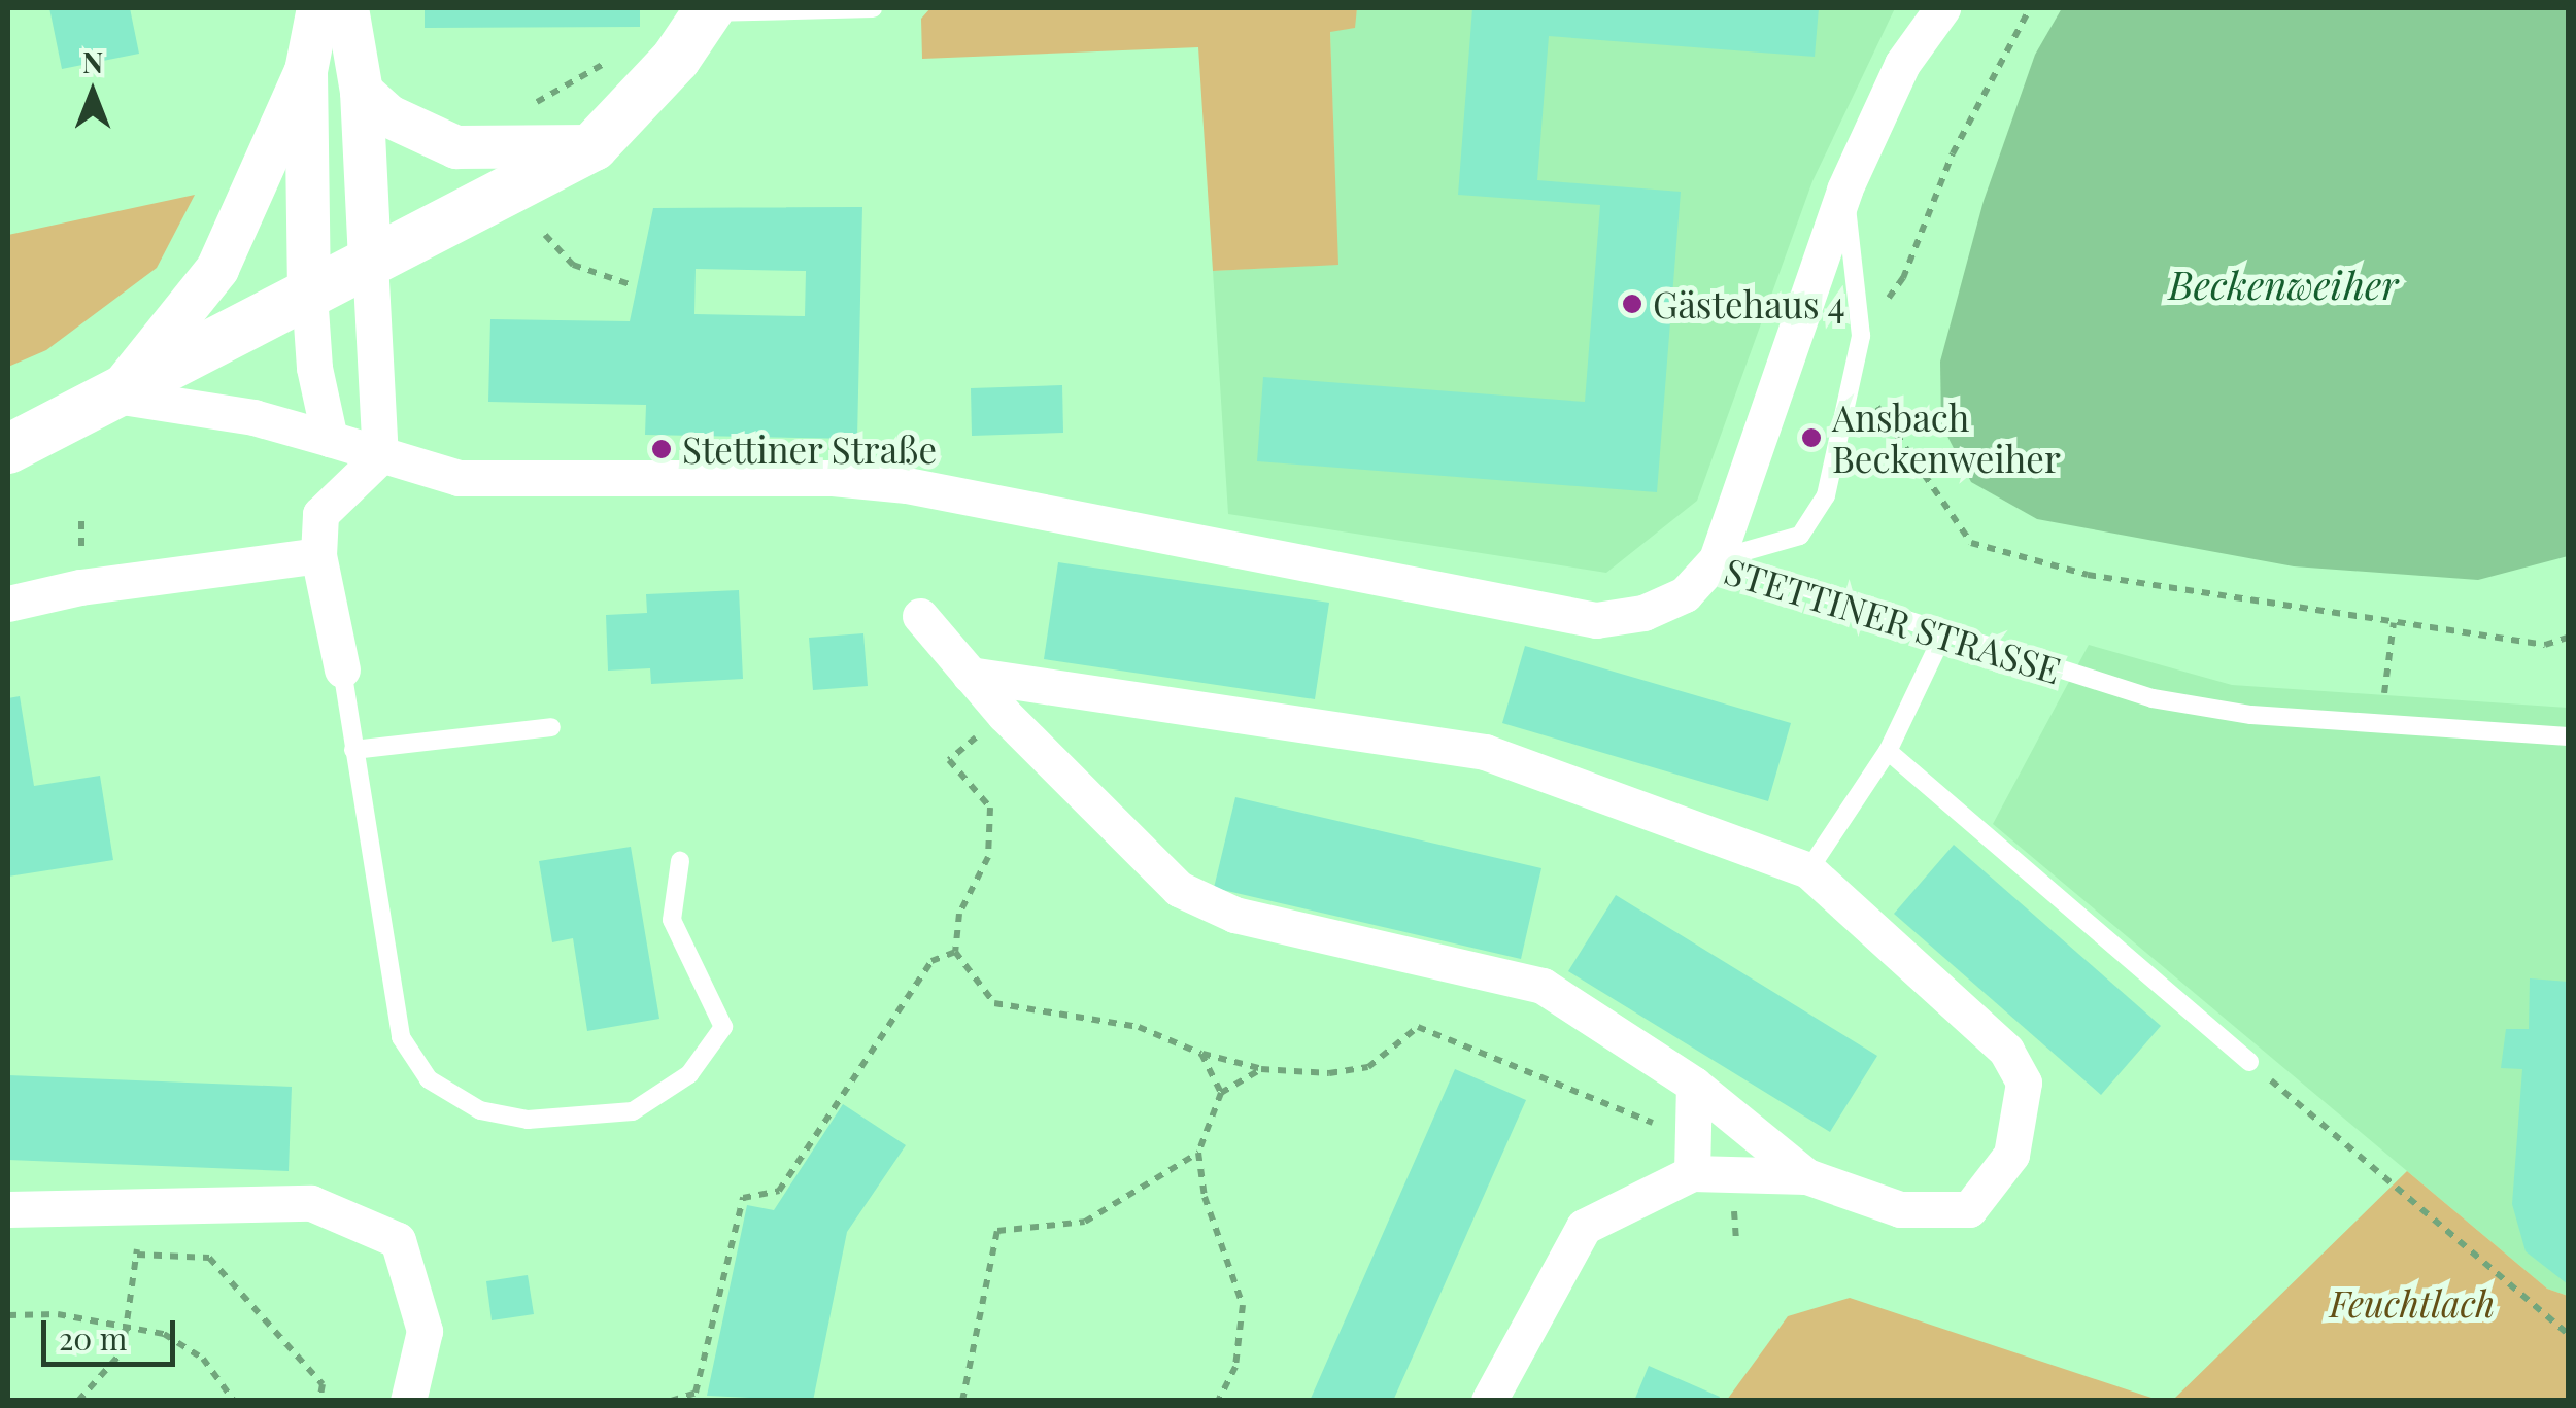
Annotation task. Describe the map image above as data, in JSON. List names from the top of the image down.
{
  "streets": {
    "street": ["STETTINER STRASSE"]
  },
  "water": ["Beckenweiher"],
  "parks": ["Feuchtlach"],
  "places": ["Gästehaus 4", "Ansbach Beckenweiher", "Stettiner Straße"],
  "scale_bar": "20 m",
  "north": "top"
}
